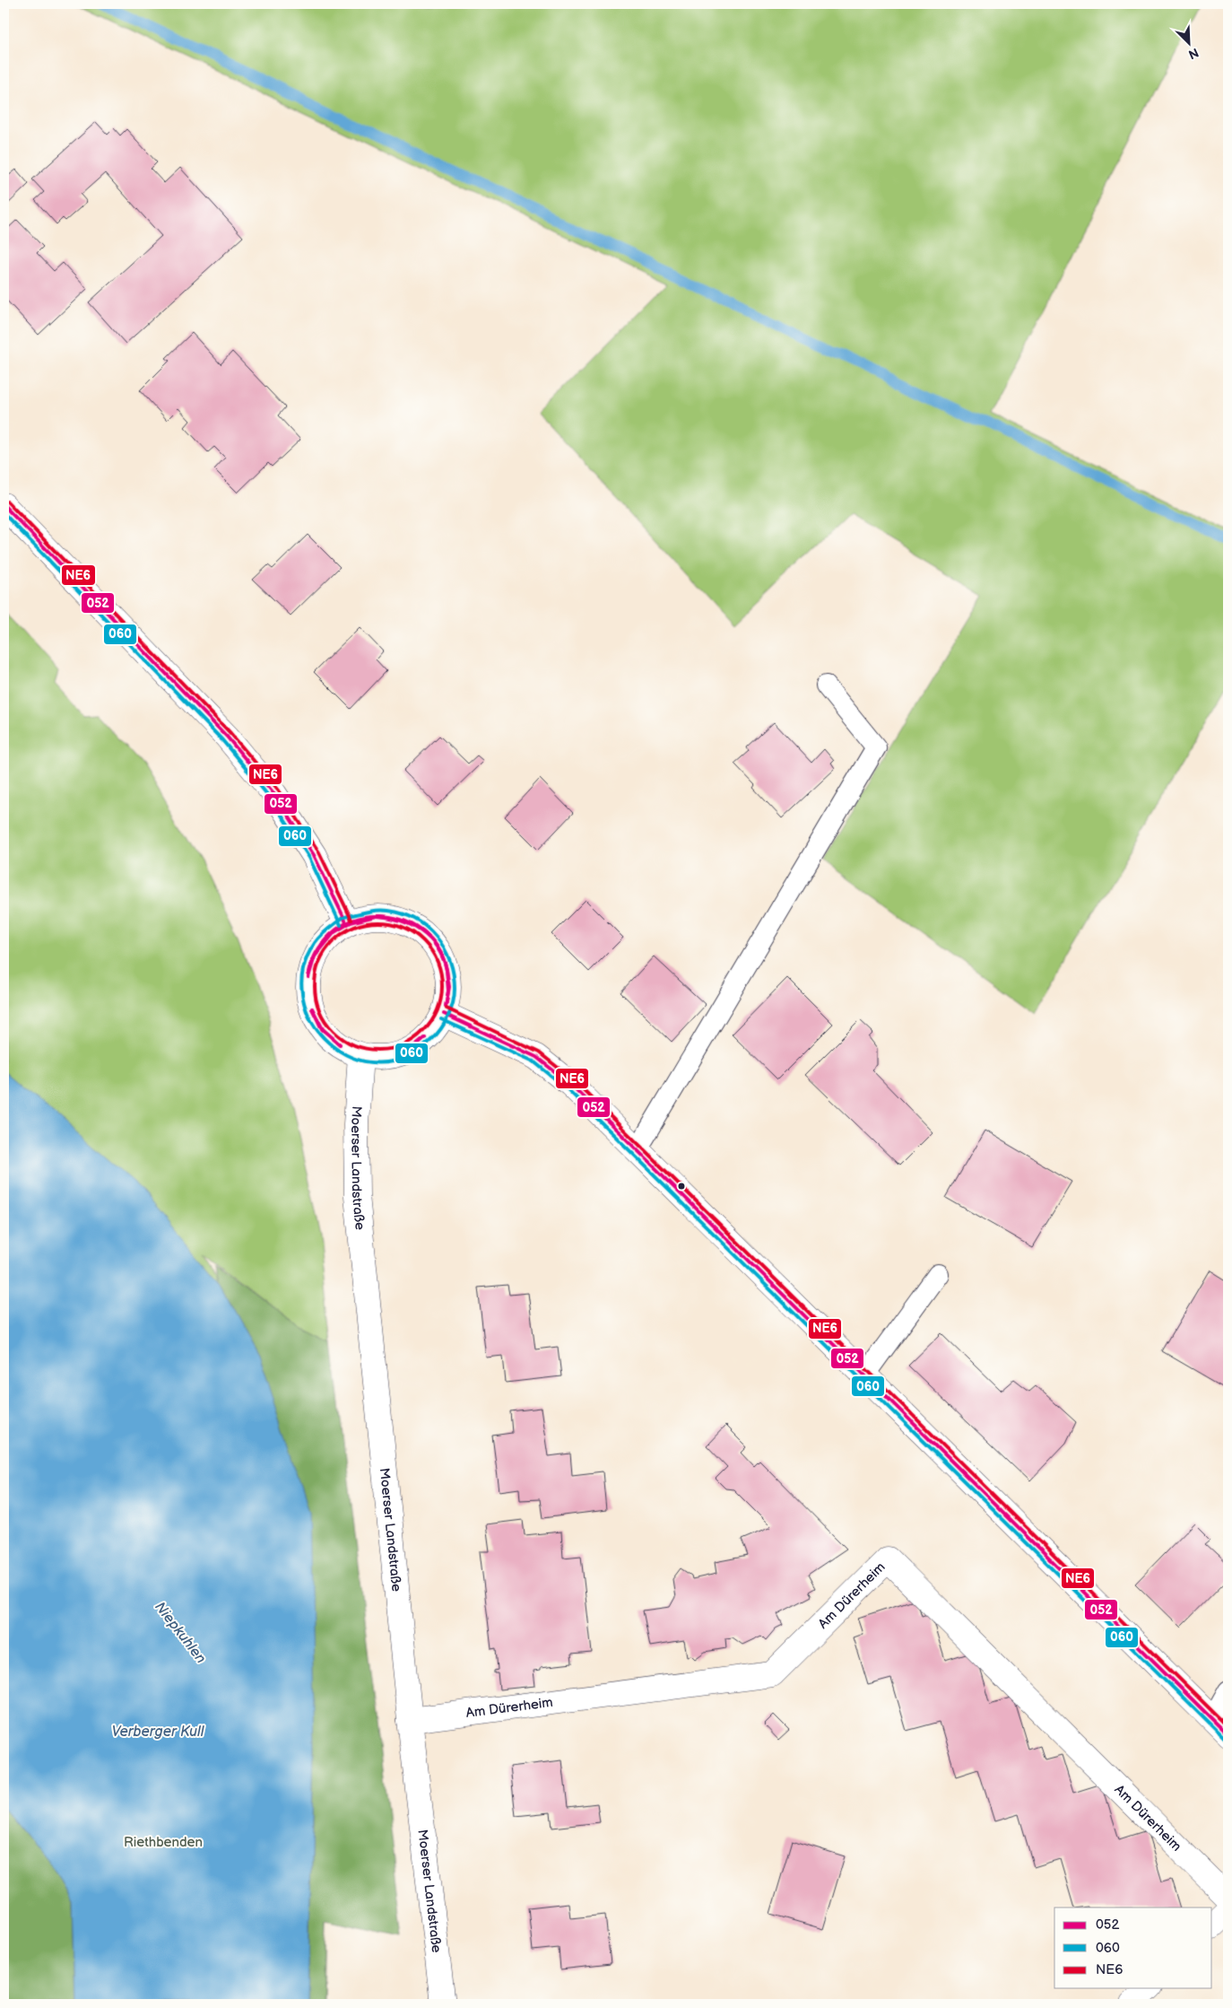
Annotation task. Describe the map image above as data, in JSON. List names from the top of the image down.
{
  "streets": {
    "main road": ["Moerser Landstraße", "Am Dürerheim"]
  },
  "crossings": [
    ["Moerser Landstraße", "Am Dürerheim"]
  ],
  "water": ["Niepkuhlen", "Verberger Kull"],
  "parks": ["Riethbenden"],
  "lines": ["transit line NE6", "transit line 052", "transit line 060"],
  "legend": ["052", "060", "NE6"],
  "north": "bottom right"
}
